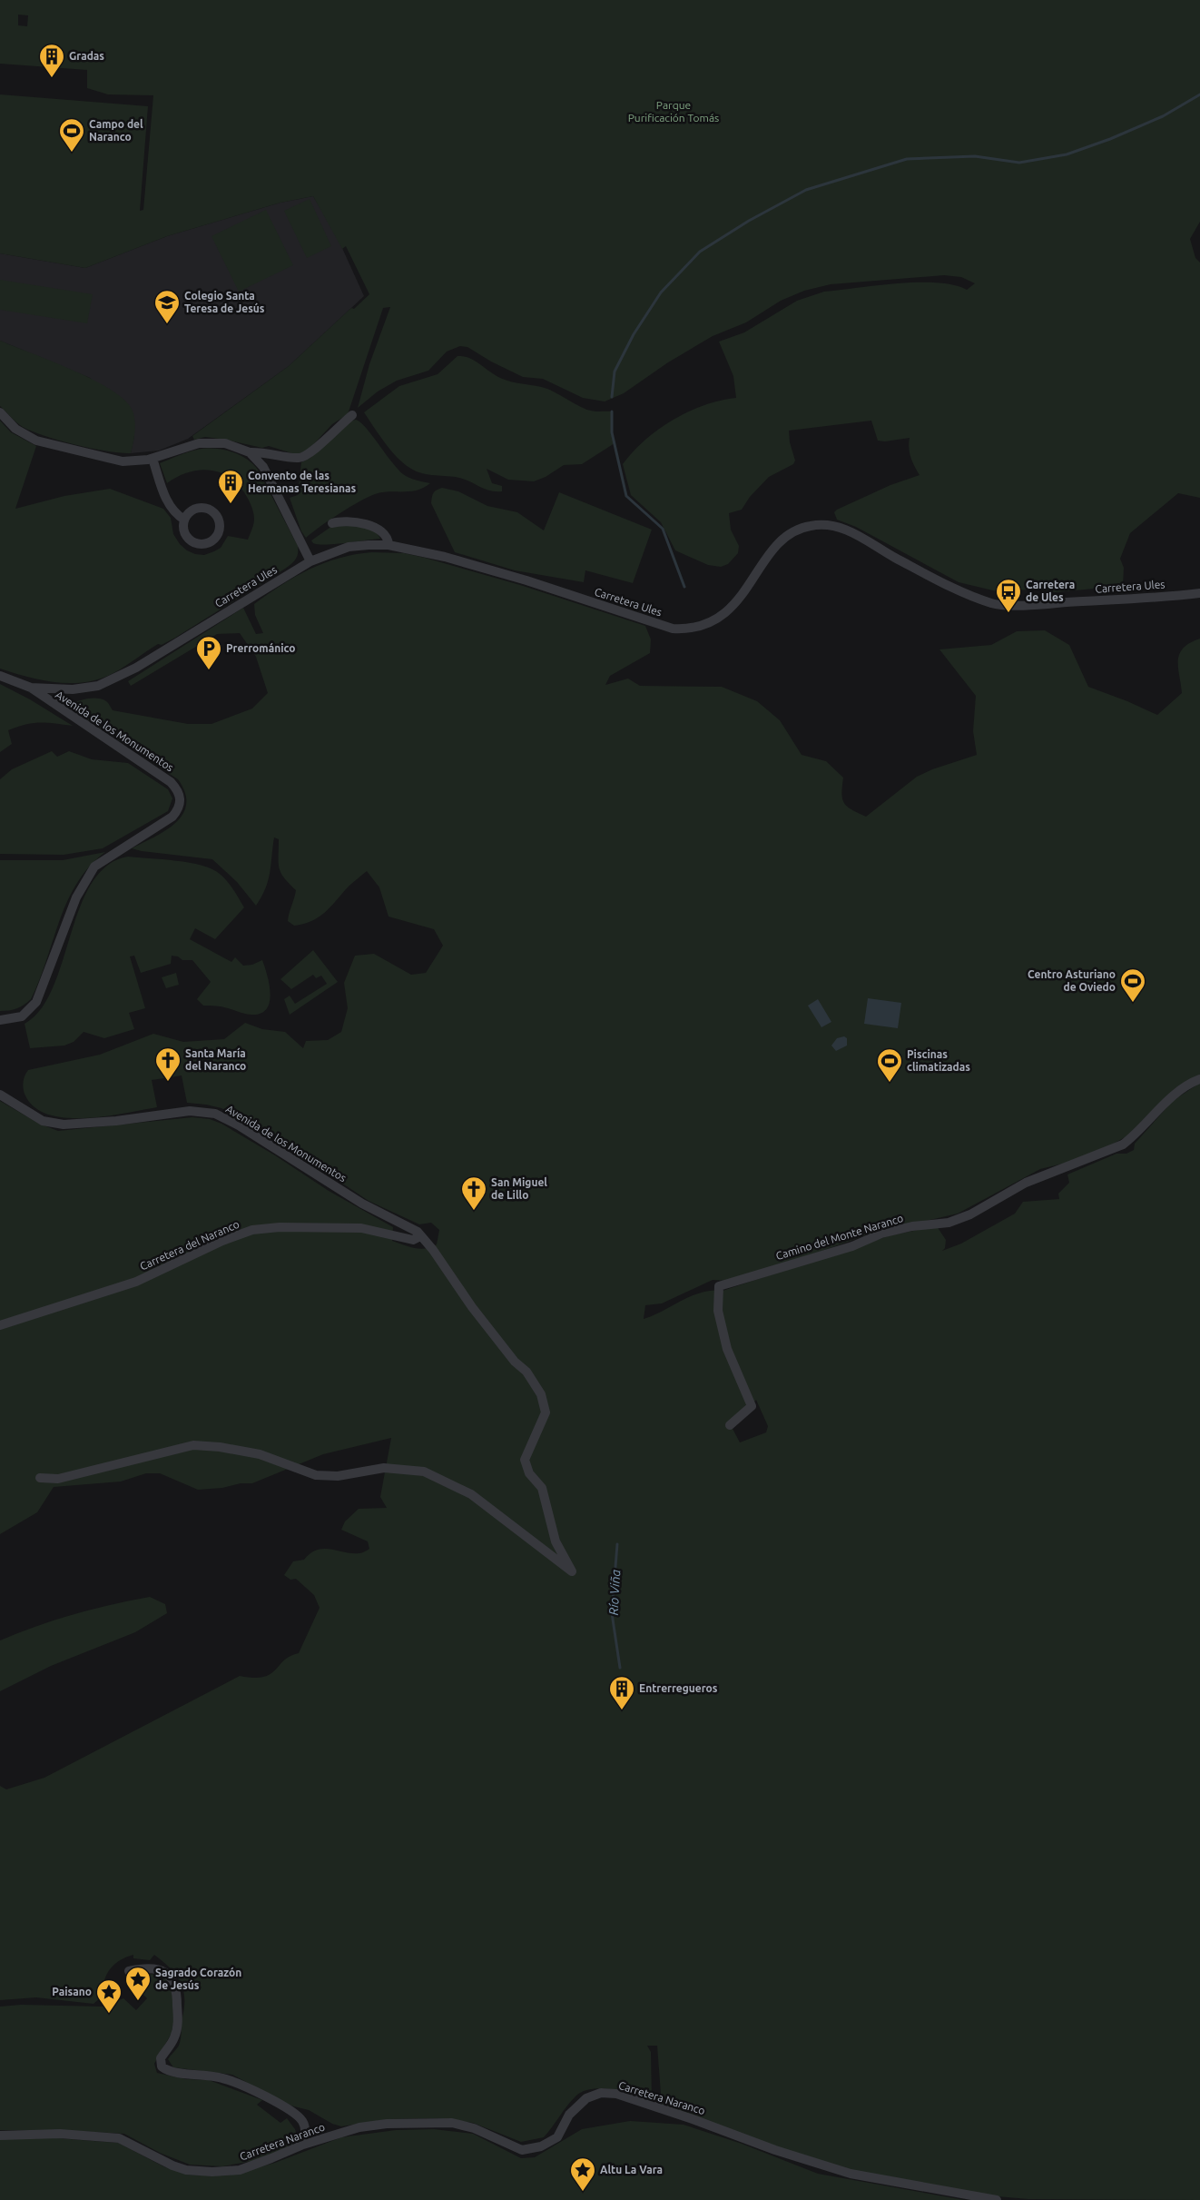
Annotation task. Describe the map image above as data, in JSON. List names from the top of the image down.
{
  "streets": {
    "street": [
      "Carretera Ules",
      "Avenida de los Monumentos",
      "Camino del Monte Naranco",
      "Carretera del Naranco",
      "Carretera Naranco"
    ]
  },
  "crossings": [
    ["Carretera Ules", "Avenida de los Monumentos"],
    ["Avenida de los Monumentos", "Carretera del Naranco"]
  ],
  "water": ["Río Viña"],
  "parks": ["Parque Purificación Tomás"],
  "places": {
    "building": ["Gradas", "Convento de las Hermanas Teresianas", "Entrerregueros"],
    "sports": ["Campo del Naranco", "Centro Asturiano de Oviedo", "Piscinas climatizadas"],
    "school or university": ["Colegio Santa Teresa de Jesús"],
    "bus stop": ["Carretera de Ules"],
    "parking": ["Prerrománico"],
    "church": ["Santa María del Naranco", "San Miguel de Lillo"],
    "place": ["Sagrado Corazón de Jesús", "Paisano", "Altu La Vara"]
  }
}
